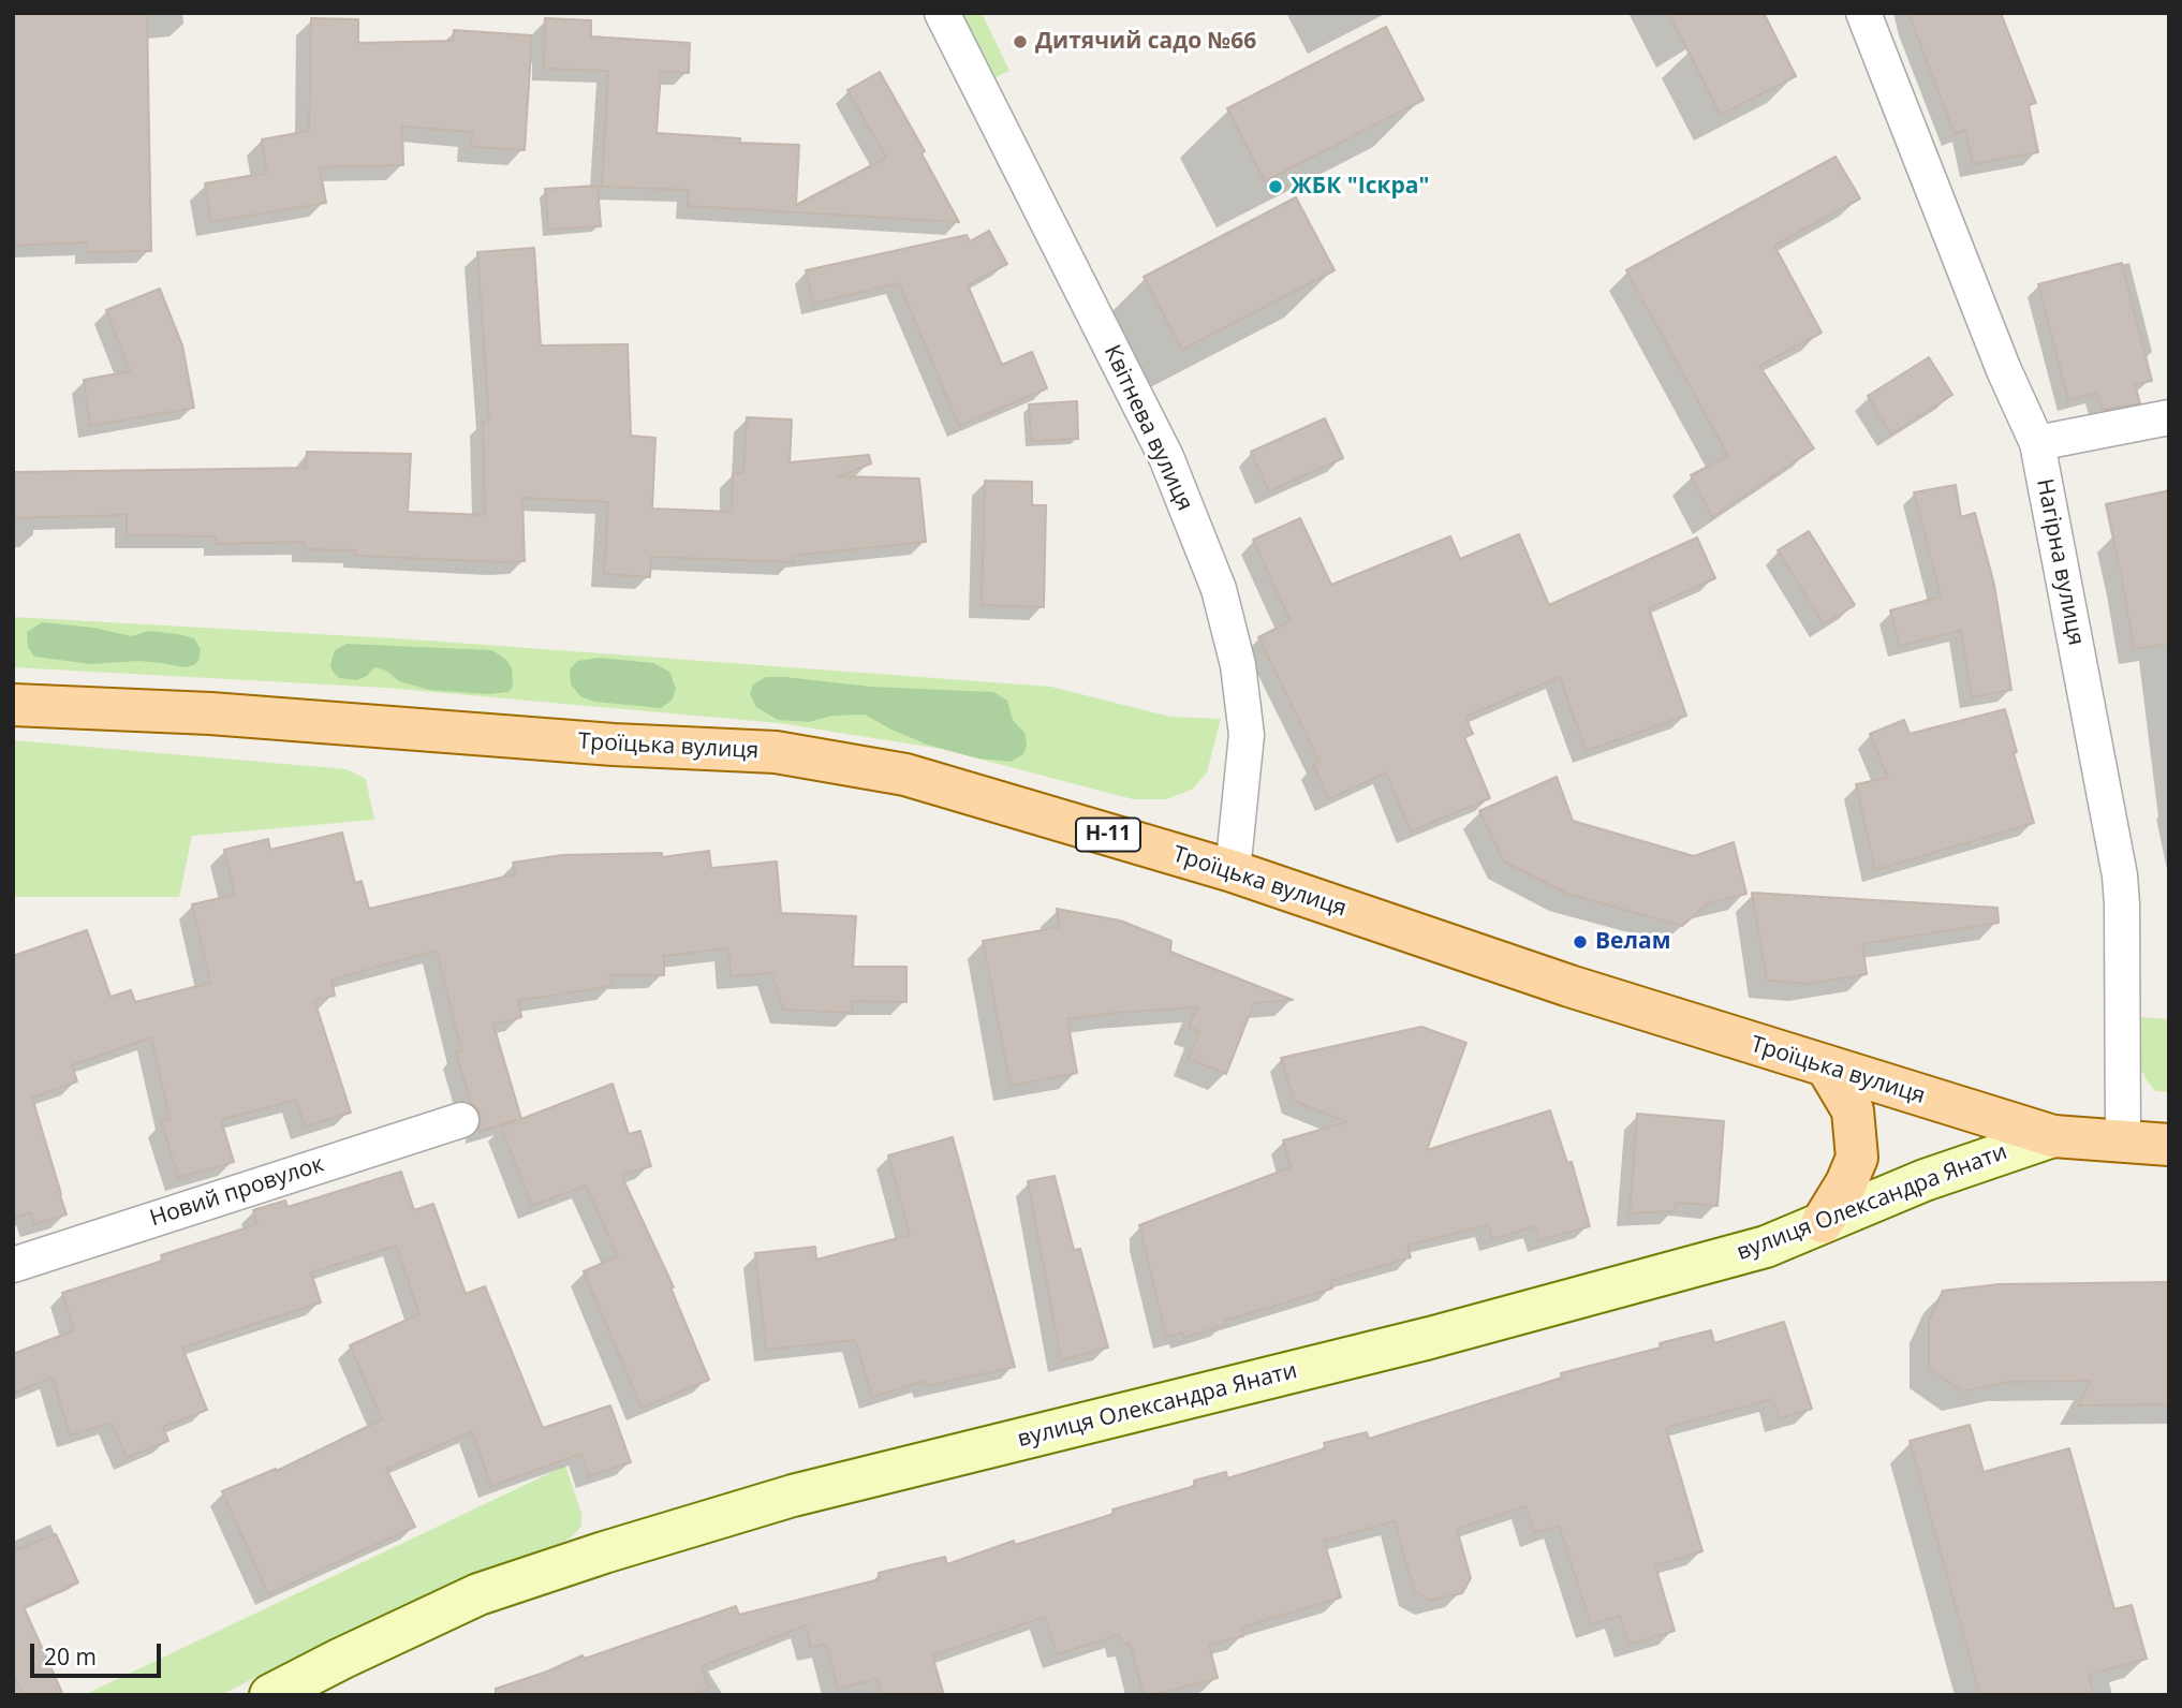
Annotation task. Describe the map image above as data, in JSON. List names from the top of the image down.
{
  "streets": {
    "main road": ["Троїцька вулиця", "Н-11"],
    "street": [
      "Квітнева вулиця",
      "Нагірна вулиця",
      "Новий провулок",
      "вулиця Олександра Янати"
    ]
  },
  "crossings": [
    ["Квітнева вулиця", "Троїцька вулиця"],
    ["Нагірна вулиця", "Троїцька вулиця"],
    ["Троїцька вулиця", "вулиця Олександра Янати"]
  ],
  "places": ["Дитячий садо №66", "ЖБК \"Іскра\"", "Велам"],
  "scale_bar": "20 m"
}
